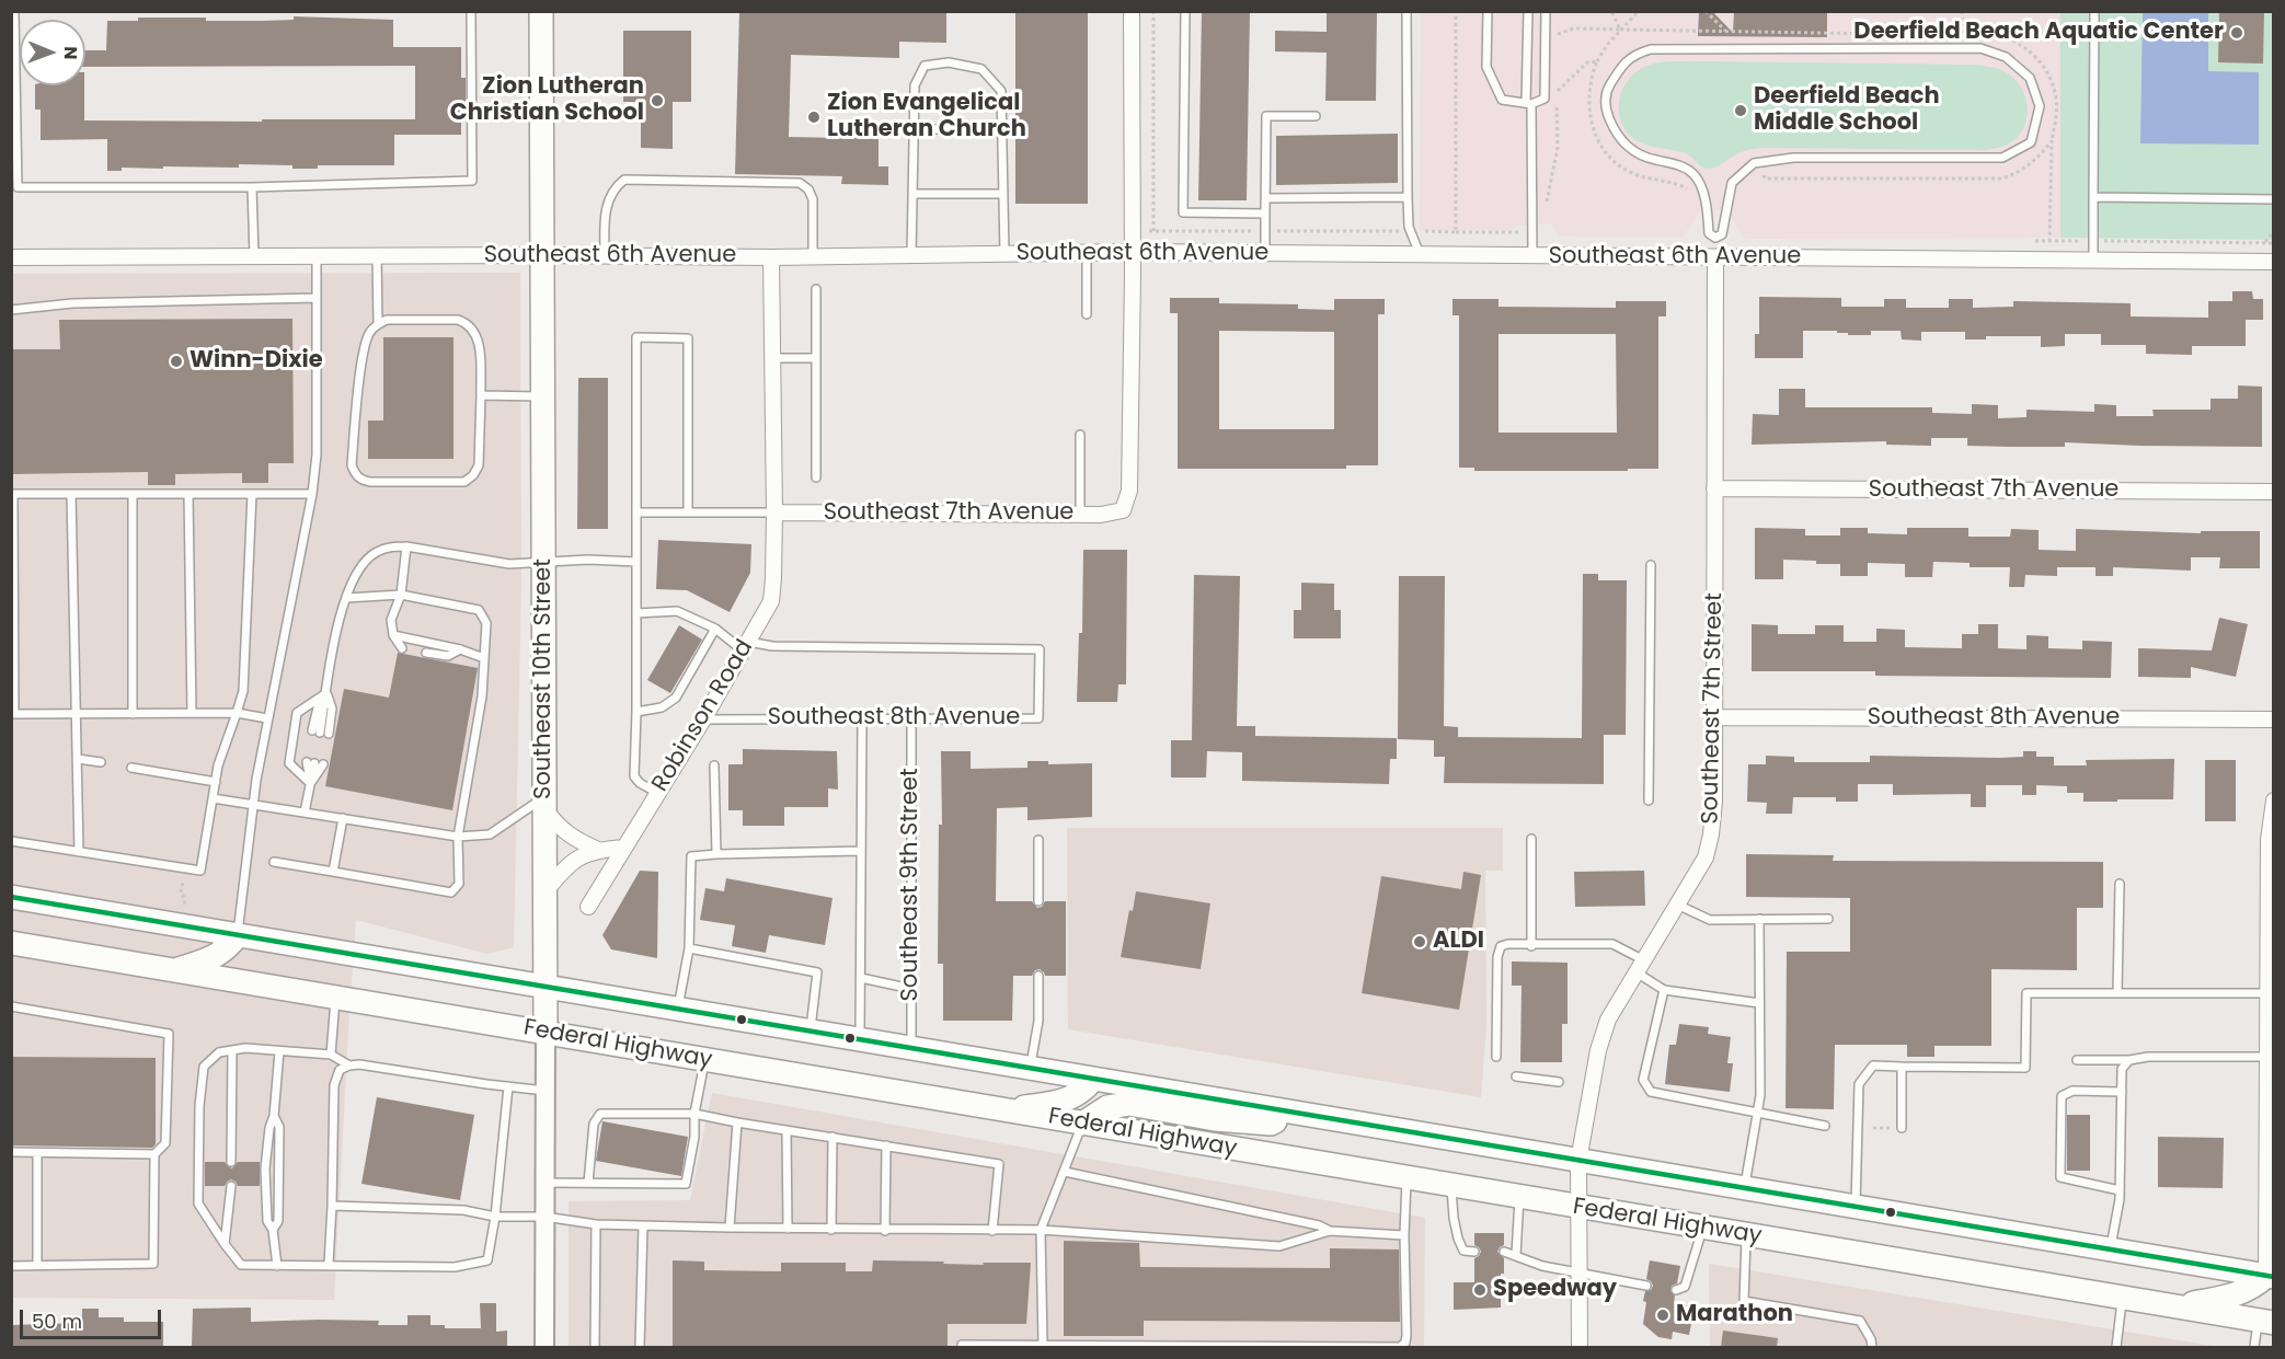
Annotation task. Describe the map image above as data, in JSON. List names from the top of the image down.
{
  "streets": {
    "main road": ["Southeast 10th Street", "Federal Highway"],
    "street": [
      "Southeast 6th Avenue",
      "Southeast 7th Avenue",
      "Southeast 7th Street",
      "Robinson Road",
      "Southeast 8th Avenue"
    ],
    "lane": ["Southeast 9th Street"]
  },
  "crossings": [
    ["Southeast 6th Avenue", "Southeast 7th Avenue"],
    ["Southeast 6th Avenue", "Southeast 10th Street"],
    ["Southeast 6th Avenue", "Southeast 7th Street"],
    ["Southeast 7th Avenue", "Southeast 7th Street"],
    ["Southeast 7th Avenue", "Robinson Road"],
    ["Southeast 10th Street", "Federal Highway"],
    ["Southeast 7th Street", "Southeast 8th Avenue"],
    ["Southeast 7th Street", "Federal Highway"],
    ["Robinson Road", "Southeast 8th Avenue"],
    ["Southeast 8th Avenue", "Southeast 9th Street"],
    ["Southeast 9th Street", "Federal Highway"]
  ],
  "places": [
    "Deerfield Beach Aquatic Center",
    "Zion Lutheran Christian School",
    "Deerfield Beach Middle School",
    "Zion Evangelical Lutheran Church",
    "Winn-Dixie",
    "ALDI",
    "Speedway",
    "Marathon"
  ],
  "scale_bar": "50 m",
  "north": "right"
}
